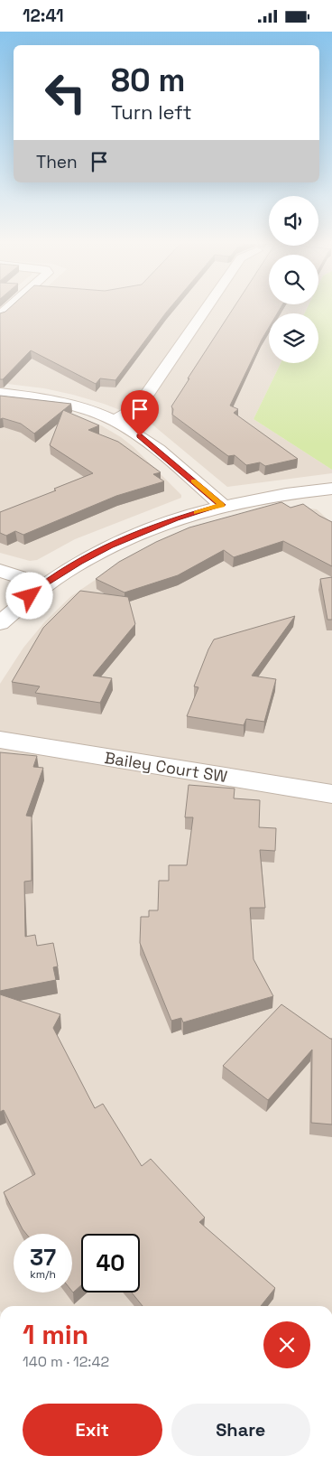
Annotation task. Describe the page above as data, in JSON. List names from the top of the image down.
{
  "streets": {
    "street": ["Bailey Court SW"]
  },
  "page": {
    "status": "12:41",
    "turn": ["80 m", "Turn left"],
    "then": "Then",
    "speed": "37 km/h",
    "limit": "40",
    "heading": ["1 min", "140 m · 12:42"],
    "buttons": ["Exit", "Share"]
  }
}
